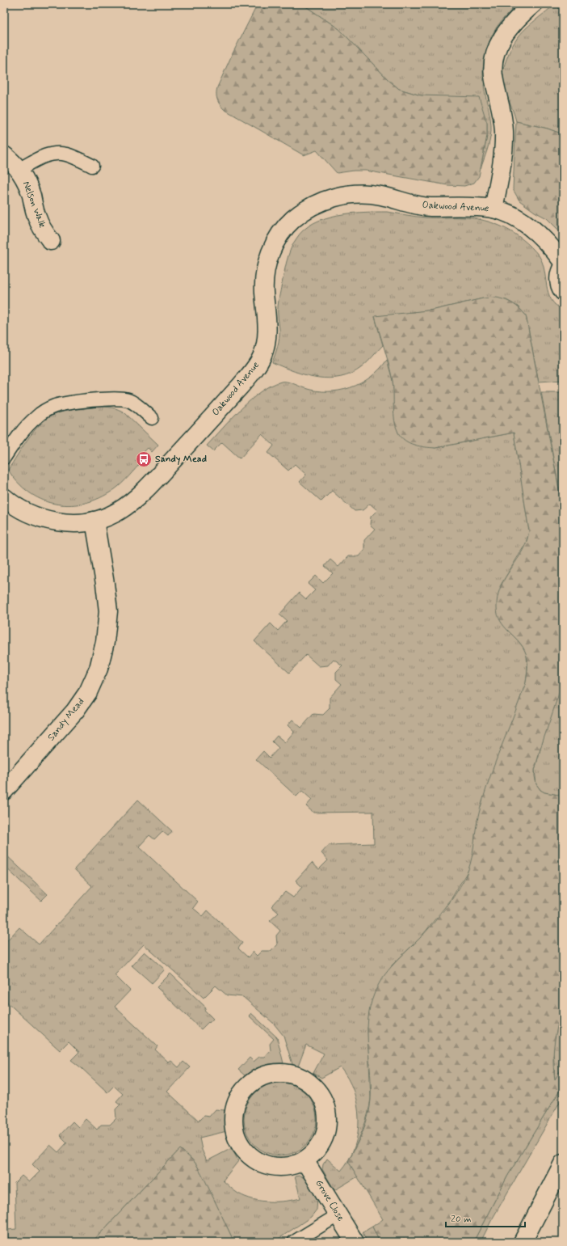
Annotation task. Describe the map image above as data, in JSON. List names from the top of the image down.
{
  "streets": {
    "street": [
      "Nelson Walk",
      "Oakwood Avenue",
      "Sandy Mead",
      "Grove Close"
    ]
  },
  "crossings": [
    ["Oakwood Avenue", "Sandy Mead"]
  ],
  "places": {
    "bus stop": ["Sandy Mead"]
  },
  "scale_bar": "20 m"
}
